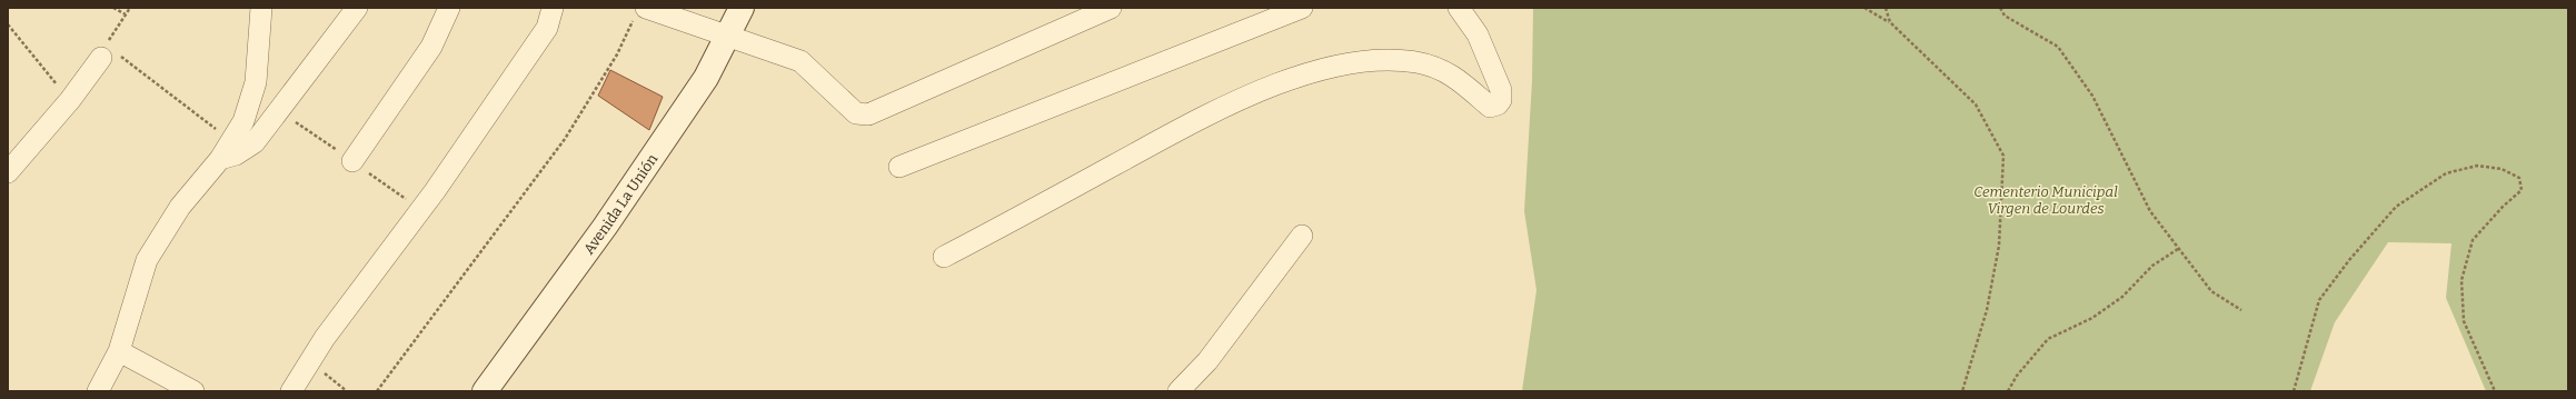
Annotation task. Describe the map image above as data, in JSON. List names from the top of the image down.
{
  "streets": {
    "main road": ["Avenida La Unión"]
  },
  "parks": ["Cementerio Municipal Virgen de Lourdes"]
}
